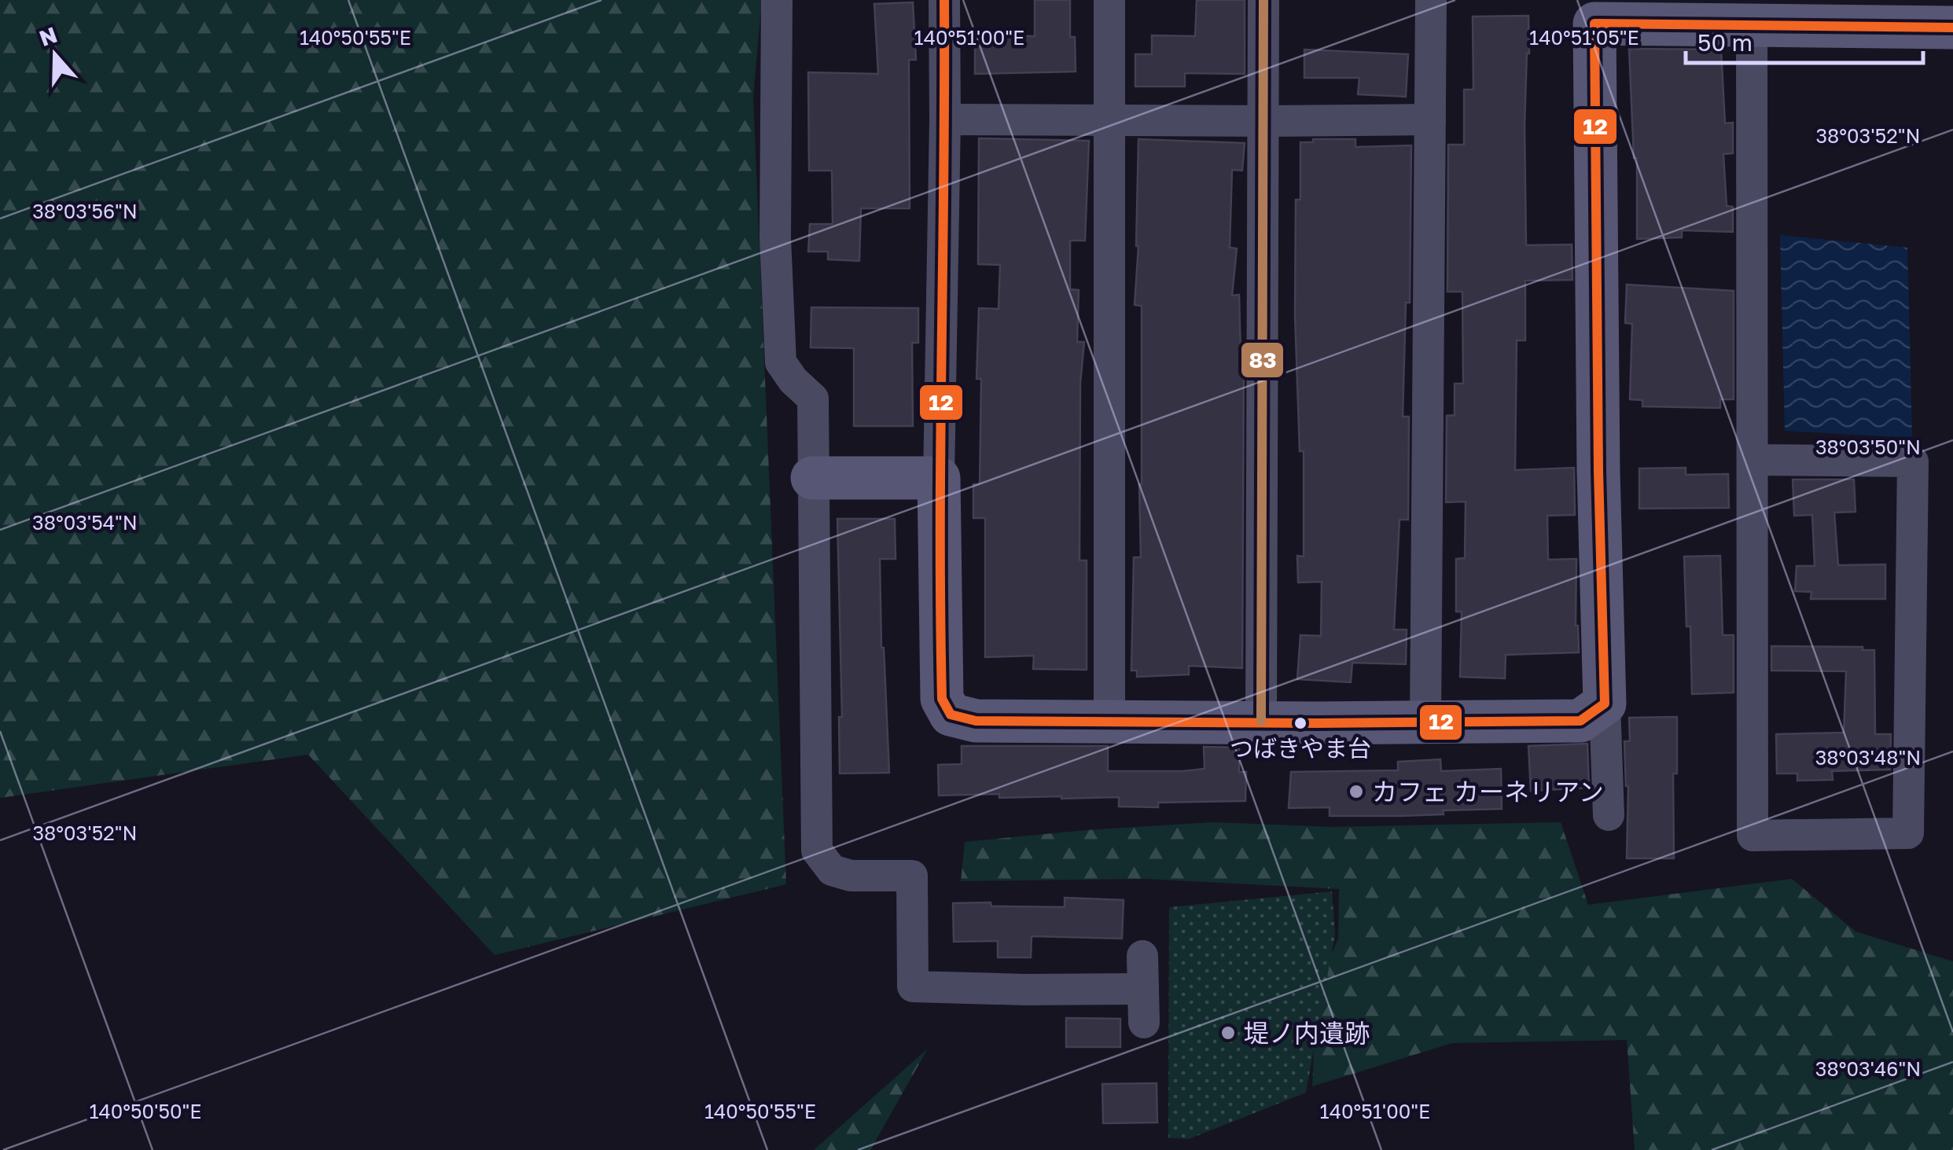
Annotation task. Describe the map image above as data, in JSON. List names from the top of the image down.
{
  "places": ["つばきやま台", "カフェ カーネリアン", "堤ノ内遺跡"],
  "lines": ["transit line 12", "transit line 83"],
  "scale_bar": "50 m",
  "north": "top",
  "coordinates": [
    "140°50'55\"E",
    "140°51'00\"E",
    "140°51'05\"E",
    "38°03'52\"N",
    "38°03'56\"N",
    "38°03'50\"N",
    "38°03'54\"N",
    "38°03'48\"N",
    "38°03'46\"N",
    "140°50'50\"E"
  ]
}
